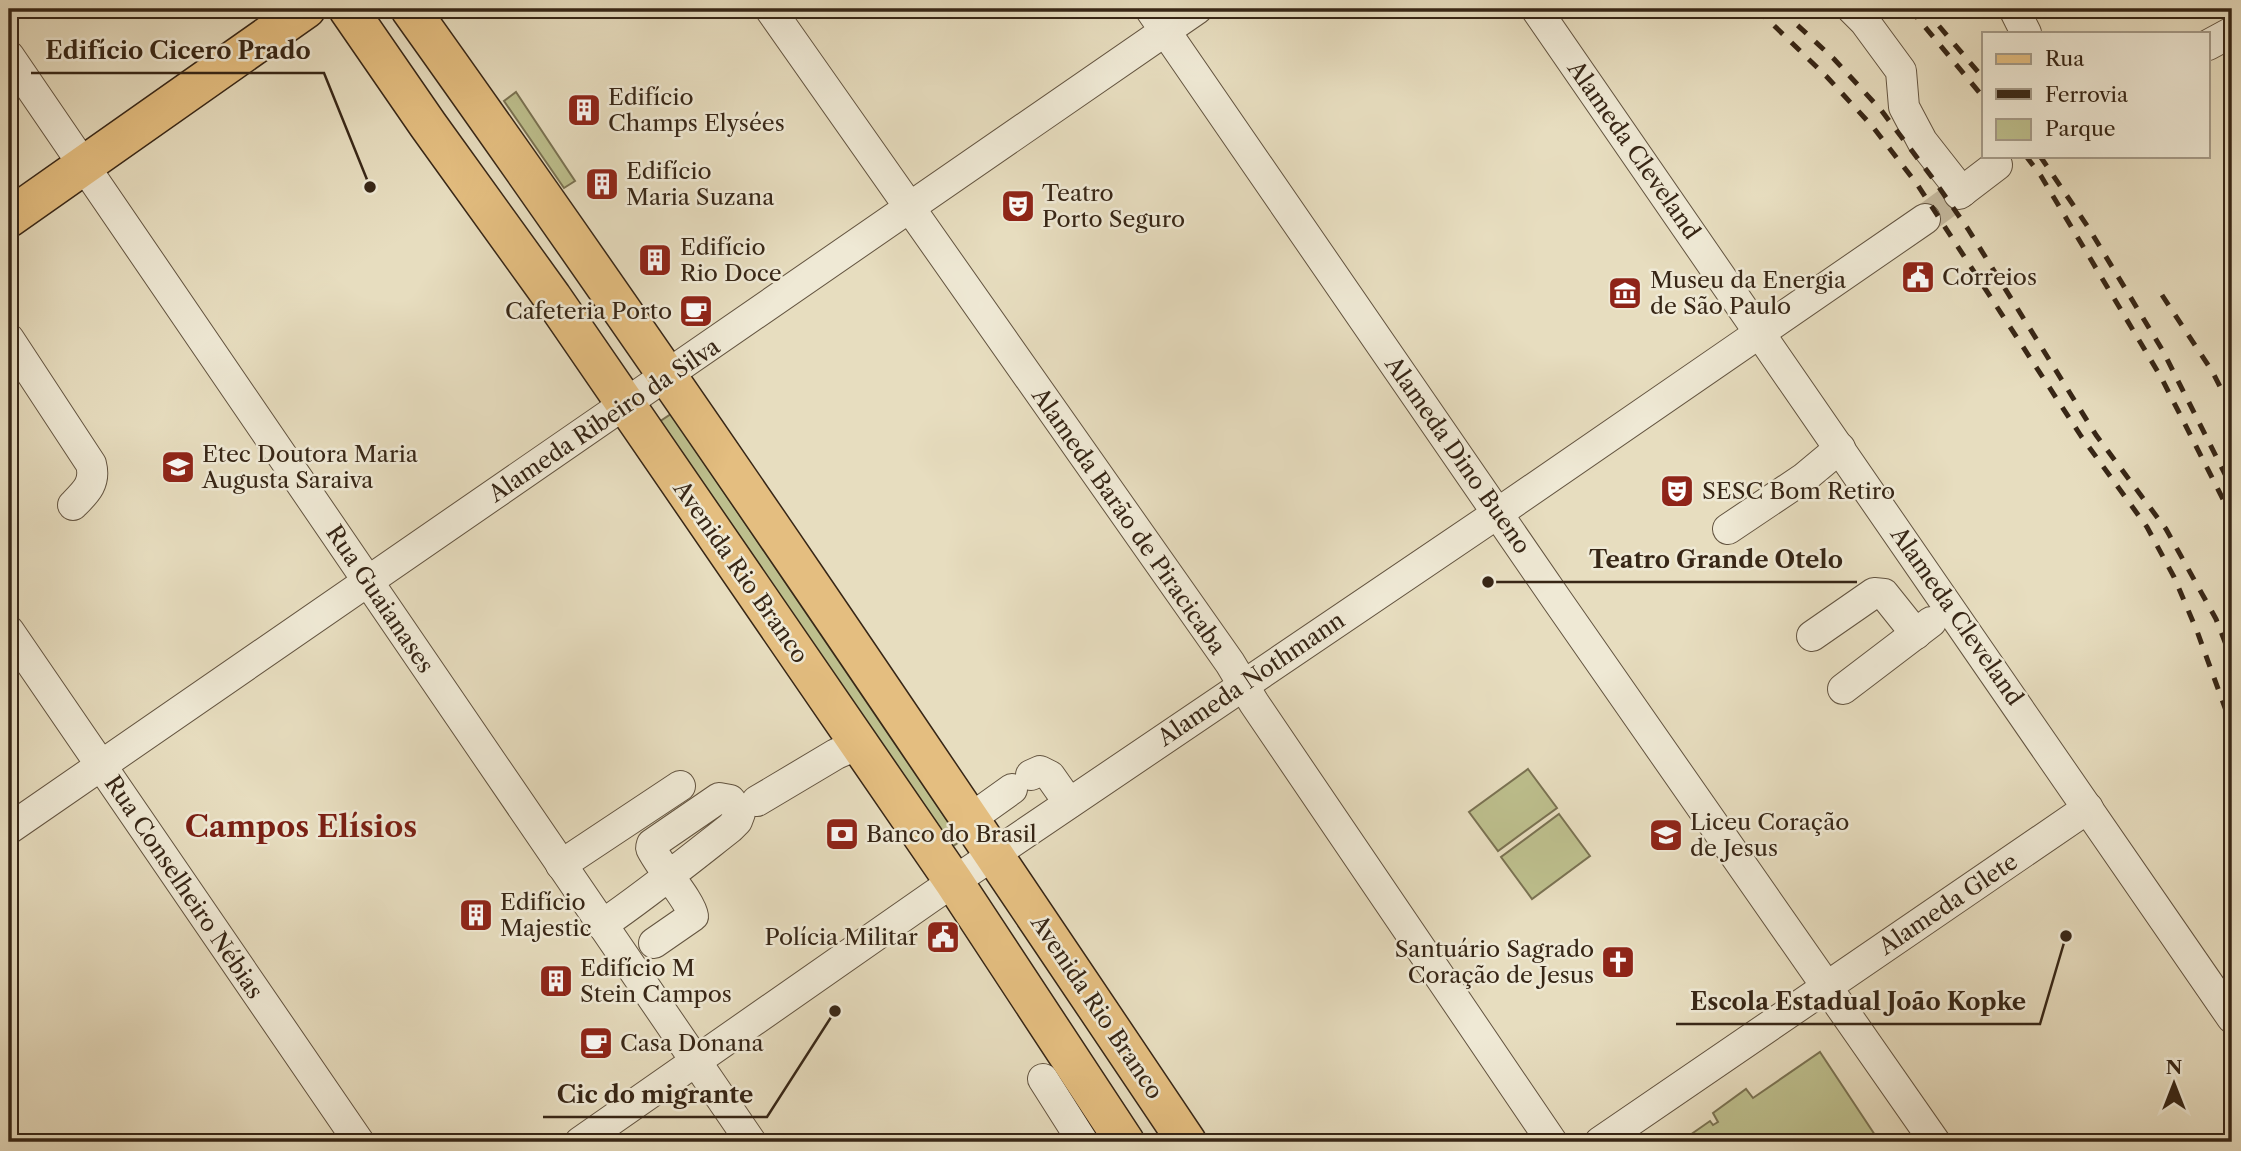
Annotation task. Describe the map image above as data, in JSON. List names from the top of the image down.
{
  "streets": {
    "main road": ["Avenida Rio Branco"],
    "street": [
      "Alameda Cleveland",
      "Alameda Ribeiro da Silva",
      "Alameda Dino Bueno",
      "Alameda Barão de Piracicaba",
      "Rua Guaianases",
      "Alameda Nothmann",
      "Rua Conselheiro Nébias",
      "Alameda Glete"
    ]
  },
  "crossings": [
    ["Alameda Cleveland", "Alameda Nothmann"],
    ["Alameda Cleveland", "Alameda Glete"],
    ["Alameda Ribeiro da Silva", "Alameda Dino Bueno"],
    ["Alameda Ribeiro da Silva", "Alameda Barão de Piracicaba"],
    ["Alameda Ribeiro da Silva", "Avenida Rio Branco"],
    ["Alameda Ribeiro da Silva", "Rua Guaianases"],
    ["Alameda Ribeiro da Silva", "Rua Conselheiro Nébias"],
    ["Alameda Dino Bueno", "Alameda Nothmann"],
    ["Alameda Dino Bueno", "Alameda Glete"],
    ["Alameda Barão de Piracicaba", "Alameda Nothmann"],
    ["Avenida Rio Branco", "Alameda Nothmann"],
    ["Rua Guaianases", "Alameda Nothmann"]
  ],
  "districts": ["Campos Elísios"],
  "places": {
    "building": [
      "Edifício Champs Elysées",
      "Edifício Maria Suzana",
      "Edifício Rio Doce",
      "Edifício Majestic",
      "Edifício M Stein Campos"
    ],
    "other": [
      "Edifício Cicero Prado",
      "Teatro Grande Otelo",
      "Escola Estadual João Kopke",
      "Cic do migrante"
    ],
    "theatre": ["Teatro Porto Seguro", "SESC Bom Retiro"],
    "public building": ["Correios", "Polícia Militar"],
    "museum": ["Museu da Energia de São Paulo"],
    "cafe": ["Cafeteria Porto", "Casa Donana"],
    "school or university": ["Etec Doutora Maria Augusta Saraiva", "Liceu Coração de Jesus"],
    "bank": ["Banco do Brasil"],
    "church": ["Santuário Sagrado Coração de Jesus"]
  },
  "legend": ["Rua", "Ferrovia", "Parque"],
  "north": "top"
}
